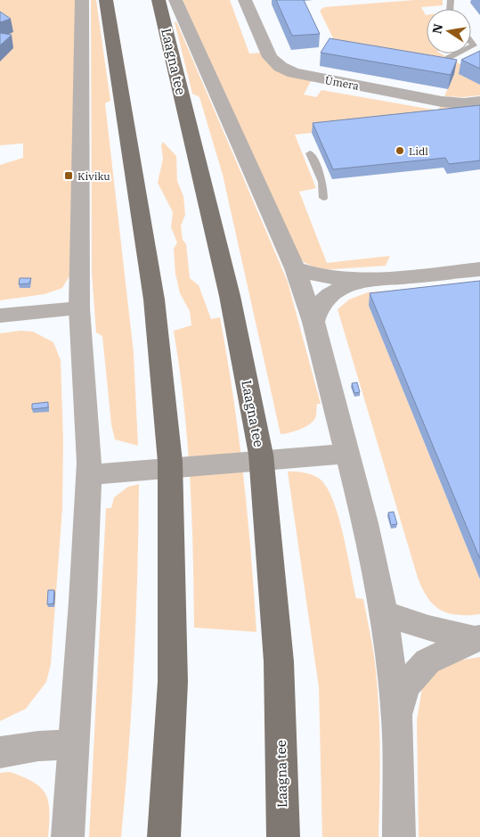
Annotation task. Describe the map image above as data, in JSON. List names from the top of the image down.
{
  "streets": {
    "main road": ["Laagna tee"],
    "street": ["Ümera"]
  },
  "places": {
    "other": ["Lidl"],
    "transit": ["Kiviku"]
  },
  "north": "left"
}
